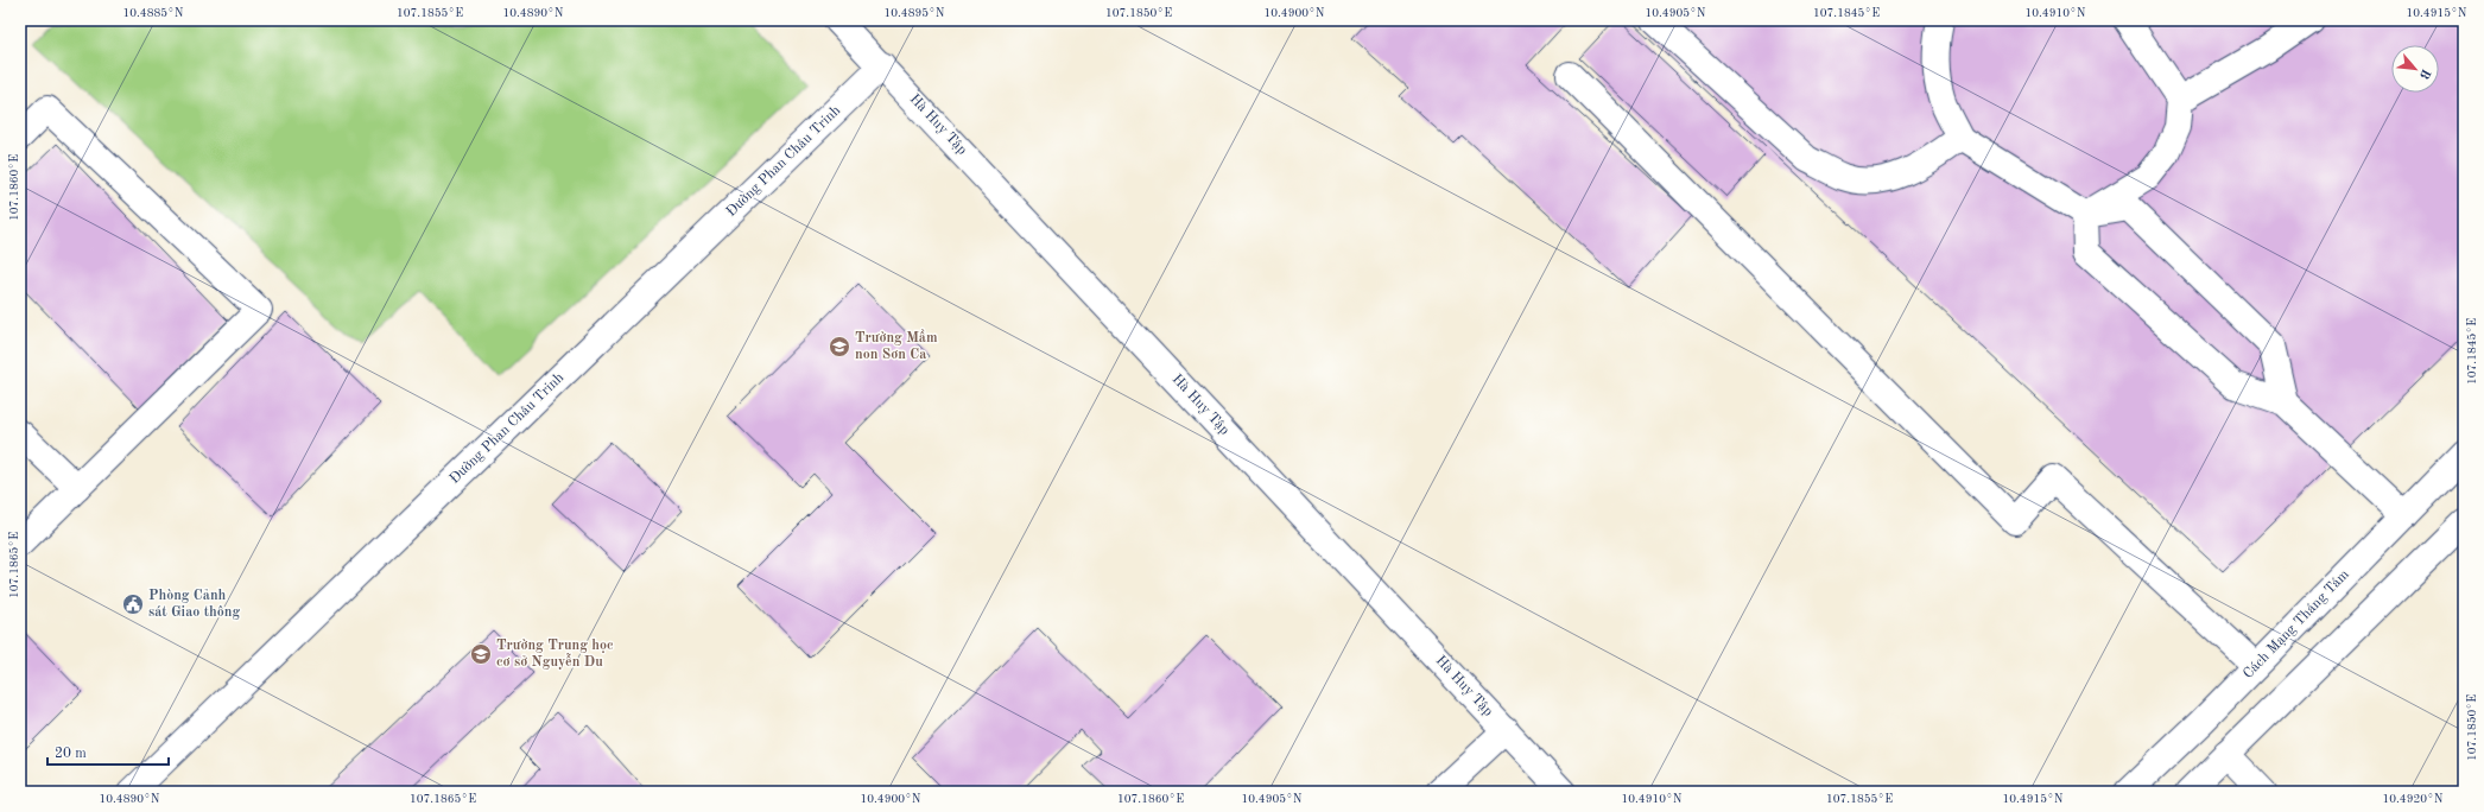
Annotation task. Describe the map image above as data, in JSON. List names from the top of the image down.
{
  "streets": {
    "street": ["Hà Huy Tập", "Đường Phan Châu Trinh", "Cách Mạng Tháng Tám"]
  },
  "crossings": [
    ["Hà Huy Tập", "Đường Phan Châu Trinh"]
  ],
  "places": {
    "school or university": ["Trường Mầm non Sơn Ca", "Trường Trung học cơ sở Nguyễn Du"],
    "public building": ["Phòng Cảnh sát Giao thông"]
  },
  "scale_bar": "20 m",
  "north": "bottom right",
  "coordinates": [
    "10.4885°N",
    "107.1855°E",
    "10.4890°N",
    "10.4895°N",
    "107.1850°E",
    "10.4900°N",
    "10.4905°N",
    "107.1845°E",
    "10.4910°N",
    "10.4915°N",
    "107.1860°E",
    "107.1865°E",
    "10.4920°N"
  ]
}
